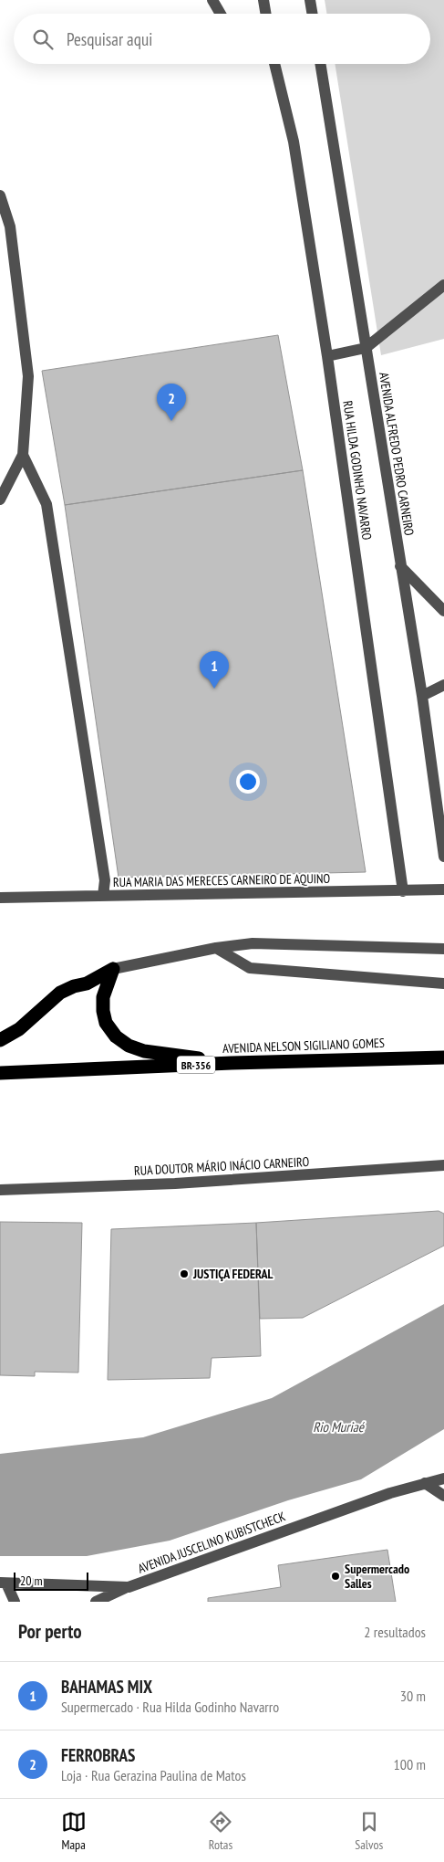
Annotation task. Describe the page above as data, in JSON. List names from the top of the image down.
{
  "streets": {
    "highway": ["AVENIDA NELSON SIGILIANO GOMES", "BR-356"],
    "street": [
      "AVENIDA ALFREDO PEDRO CARNEIRO",
      "RUA HILDA GODINHO NAVARRO",
      "RUA MARIA DAS MERECES CARNEIRO DE AQUINO",
      "RUA DOUTOR MÁRIO INÁCIO CARNEIRO",
      "AVENIDA JUSCELINO KUBISTCHECK"
    ]
  },
  "crossings": [
    ["RUA HILDA GODINHO NAVARRO", "RUA MARIA DAS MERECES CARNEIRO DE AQUINO"]
  ],
  "water": ["Rio Muriaé"],
  "places": ["JUSTIÇA FEDERAL", "Supermercado Salles"],
  "scale_bar": "20 m",
  "page": {
    "search": "Pesquisar aqui",
    "pins": ["2", "1"],
    "scale": "20 m",
    "heading": ["Por perto", "2 resultados"],
    "list": [
      {
        "mark": "1",
        "name": "BAHAMAS MIX",
        "note": "Supermercado · Rua Hilda Godinho Navarro",
        "value": "30 m"
      },
      {
        "mark": "2",
        "name": "FERROBRAS",
        "note": "Loja · Rua Gerazina Paulina de Matos",
        "value": "100 m"
      }
    ],
    "nav": ["Mapa", "Rotas", "Salvos"]
  }
}
